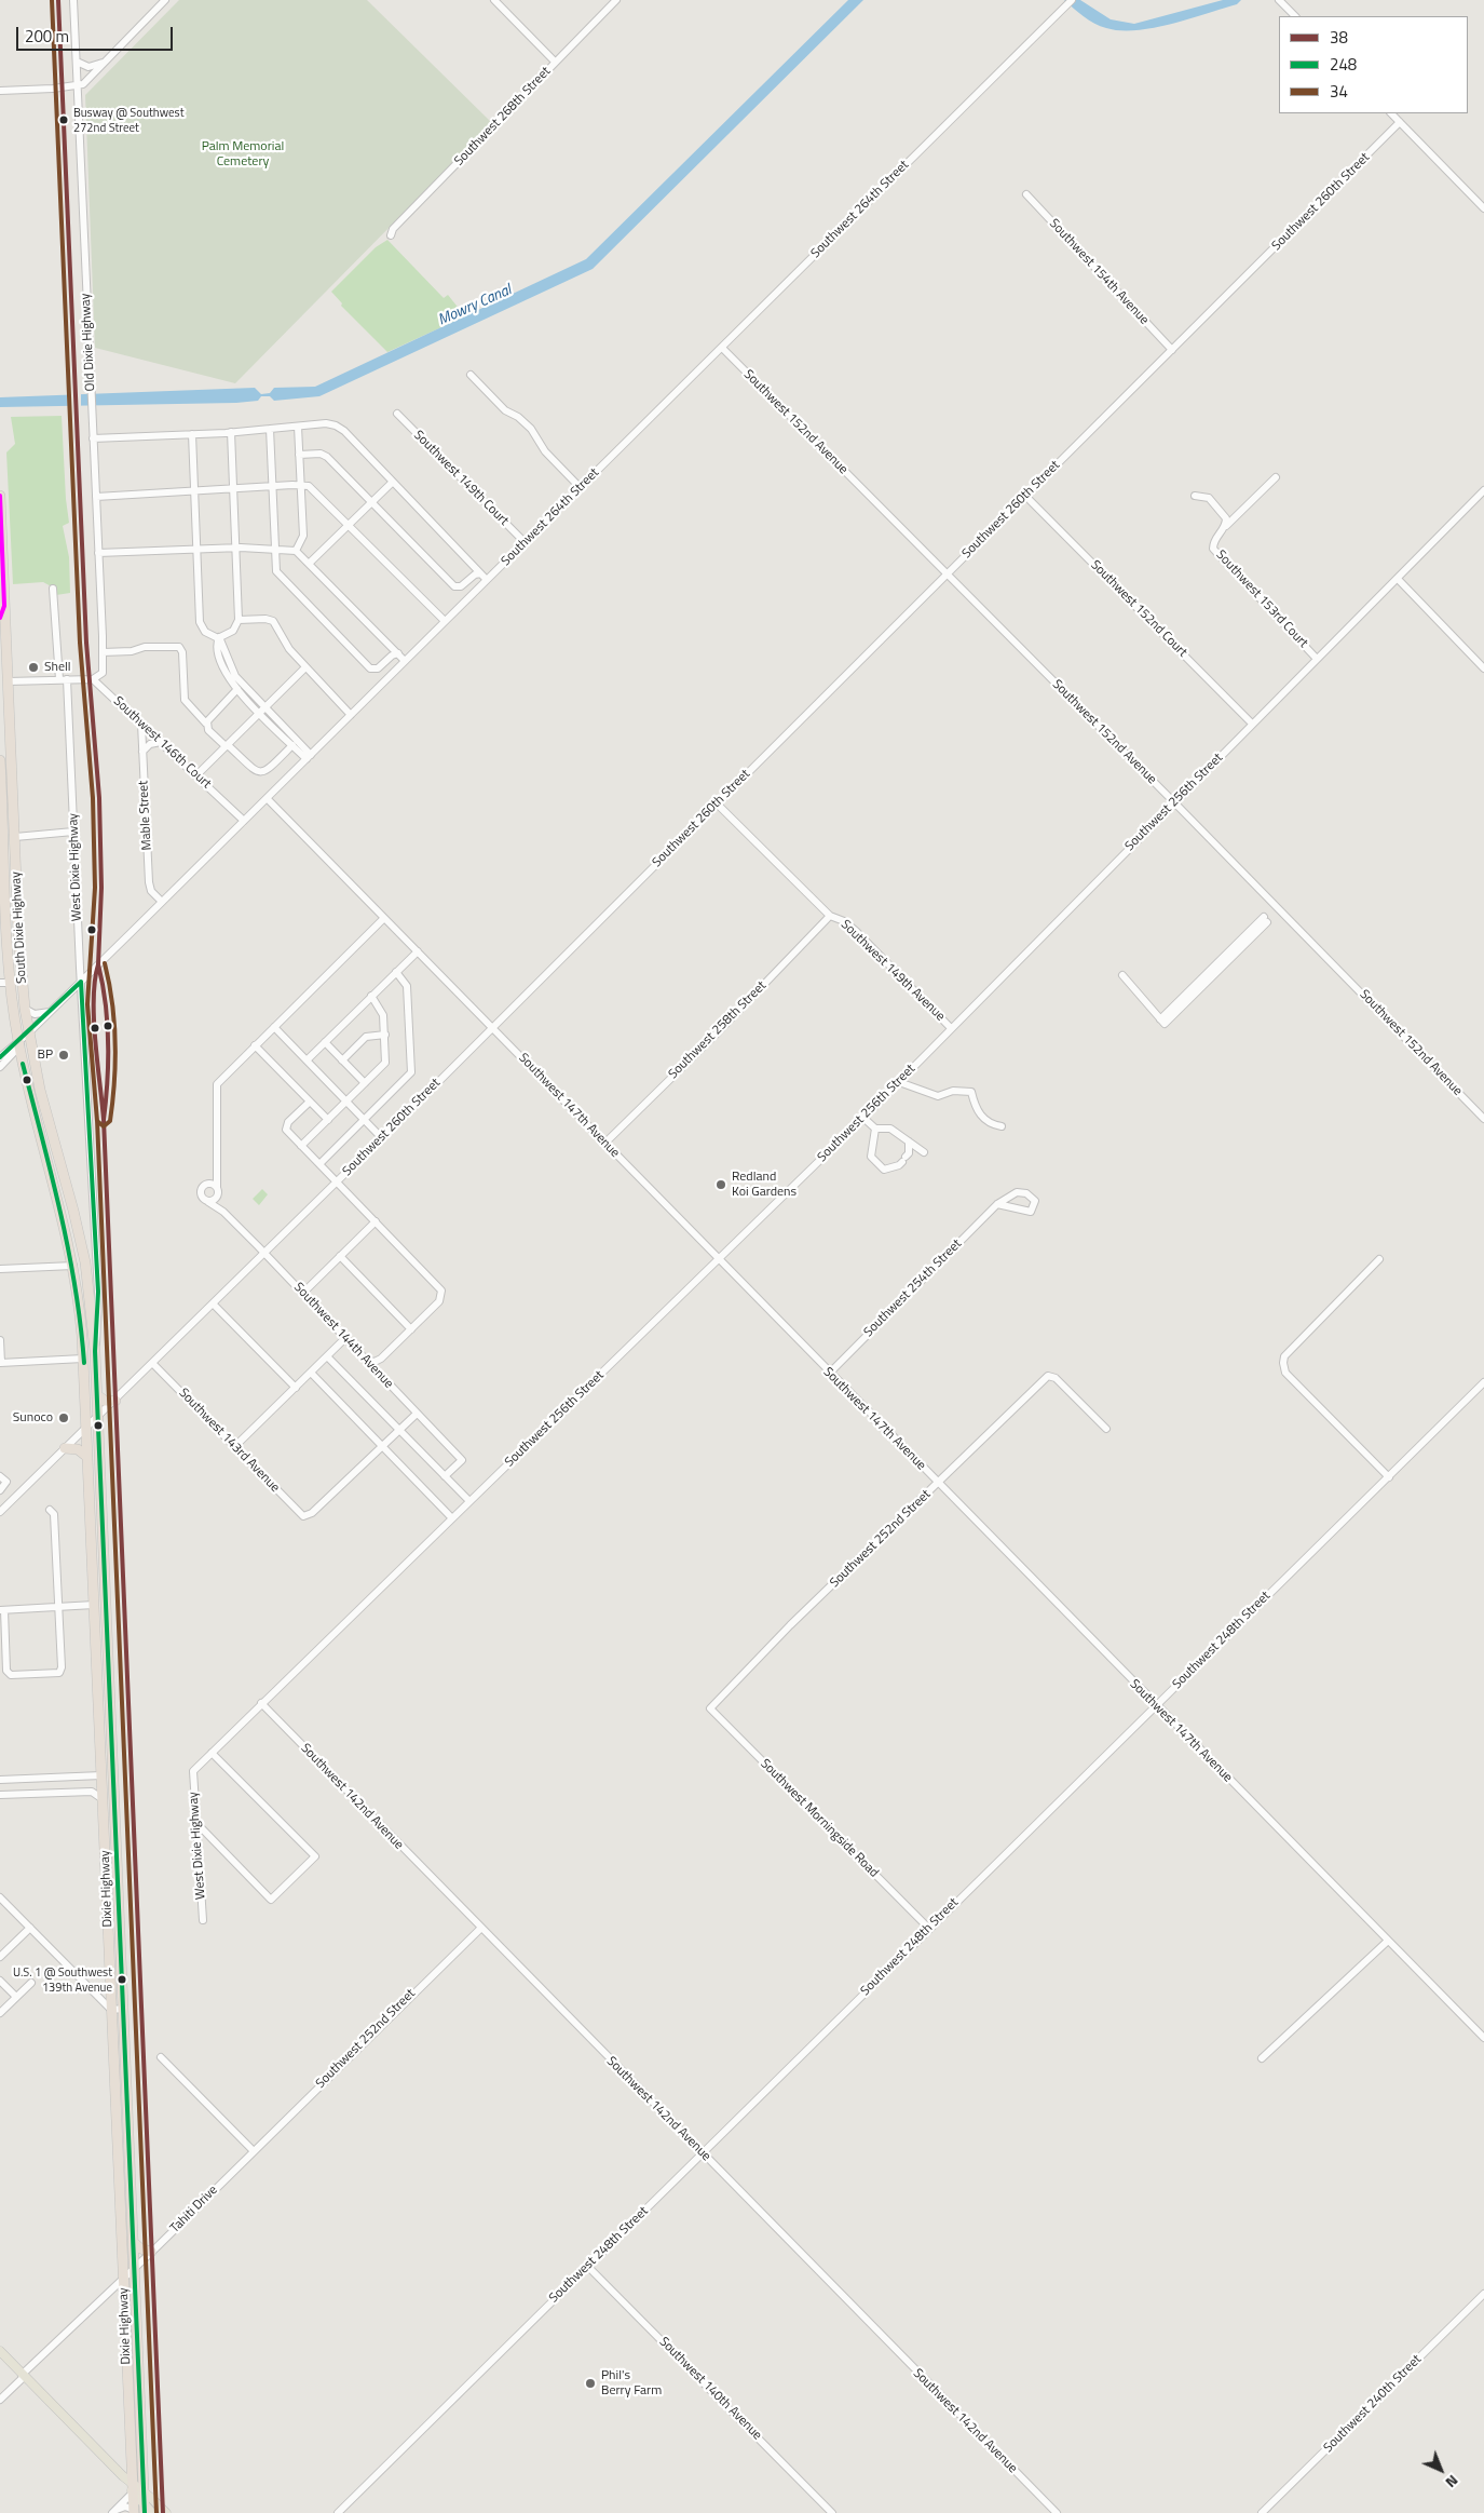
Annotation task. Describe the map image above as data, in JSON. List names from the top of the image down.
{
  "streets": {
    "highway": ["South Dixie Highway", "Dixie Highway"],
    "street": [
      "Southwest 268th Street",
      "Southwest 260th Street",
      "Southwest 264th Street",
      "Southwest 154th Avenue",
      "Old Dixie Highway",
      "Southwest 152nd Avenue",
      "Southwest 149th Court",
      "Southwest 153rd Court",
      "Southwest 152nd Court",
      "Southwest 146th Court",
      "Southwest 256th Street",
      "Mable Street",
      "West Dixie Highway",
      "Southwest 149th Avenue",
      "Southwest 258th Street",
      "Southwest 147th Avenue",
      "Southwest 254th Street",
      "Southwest 144th Avenue",
      "Southwest 143rd Avenue",
      "Southwest 252nd Street",
      "Southwest 248th Street",
      "Southwest 142nd Avenue",
      "Southwest Morningside Road",
      "Tahiti Drive",
      "Southwest 140th Avenue",
      "Southwest 240th Street"
    ]
  },
  "crossings": [
    ["Southwest 260th Street", "Southwest 154th Avenue"],
    ["Southwest 260th Street", "Southwest 152nd Avenue"],
    ["Southwest 260th Street", "Southwest 152nd Court"],
    ["Southwest 260th Street", "Southwest 149th Avenue"],
    ["Southwest 260th Street", "Southwest 147th Avenue"],
    ["Southwest 260th Street", "Southwest 144th Avenue"],
    ["Southwest 260th Street", "Southwest 143rd Avenue"],
    ["Southwest 260th Street", "Dixie Highway"],
    ["Southwest 264th Street", "Southwest 152nd Avenue"],
    ["Southwest 264th Street", "Southwest 149th Court"],
    ["Southwest 264th Street", "Southwest 146th Court"],
    ["Southwest 264th Street", "Mable Street"],
    ["Southwest 264th Street", "West Dixie Highway"],
    ["Southwest 264th Street", "South Dixie Highway"],
    ["Southwest 264th Street", "Southwest 147th Avenue"],
    ["Old Dixie Highway", "Southwest 146th Court"],
    ["Southwest 152nd Avenue", "Southwest 256th Street"],
    ["Southwest 153rd Court", "Southwest 256th Street"],
    ["Southwest 152nd Court", "Southwest 256th Street"],
    ["Southwest 146th Court", "Mable Street"],
    ["Southwest 256th Street", "West Dixie Highway"],
    ["Southwest 256th Street", "Southwest 149th Avenue"],
    ["Southwest 256th Street", "Southwest 147th Avenue"],
    ["Southwest 256th Street", "Southwest 142nd Avenue"],
    ["West Dixie Highway", "South Dixie Highway"],
    ["West Dixie Highway", "Dixie Highway"],
    ["South Dixie Highway", "Dixie Highway"],
    ["Southwest 149th Avenue", "Southwest 258th Street"],
    ["Southwest 258th Street", "Southwest 147th Avenue"],
    ["Southwest 147th Avenue", "Southwest 254th Street"],
    ["Southwest 147th Avenue", "Southwest 144th Avenue"],
    ["Southwest 147th Avenue", "Southwest 252nd Street"],
    ["Southwest 147th Avenue", "Southwest 248th Street"],
    ["Southwest 252nd Street", "Southwest 142nd Avenue"],
    ["Southwest 252nd Street", "Southwest Morningside Road"],
    ["Southwest 252nd Street", "Tahiti Drive"],
    ["Southwest 248th Street", "Southwest 142nd Avenue"],
    ["Southwest 248th Street", "Southwest Morningside Road"],
    ["Southwest 248th Street", "Southwest 140th Avenue"],
    ["Dixie Highway", "Tahiti Drive"]
  ],
  "water": ["Mowry Canal"],
  "parks": ["Palm Memorial Cemetery"],
  "places": [
    "Busway @ Southwest 272nd Street",
    "Shell",
    "BP",
    "Redland Koi Gardens",
    "Sunoco",
    "U.S. 1 @ Southwest 139th Avenue",
    "Phil's Berry Farm"
  ],
  "lines": ["transit line 38", "transit line 34", "transit line 248"],
  "legend": ["38", "248", "34"],
  "scale_bar": "200 m",
  "north": "bottom right"
}
